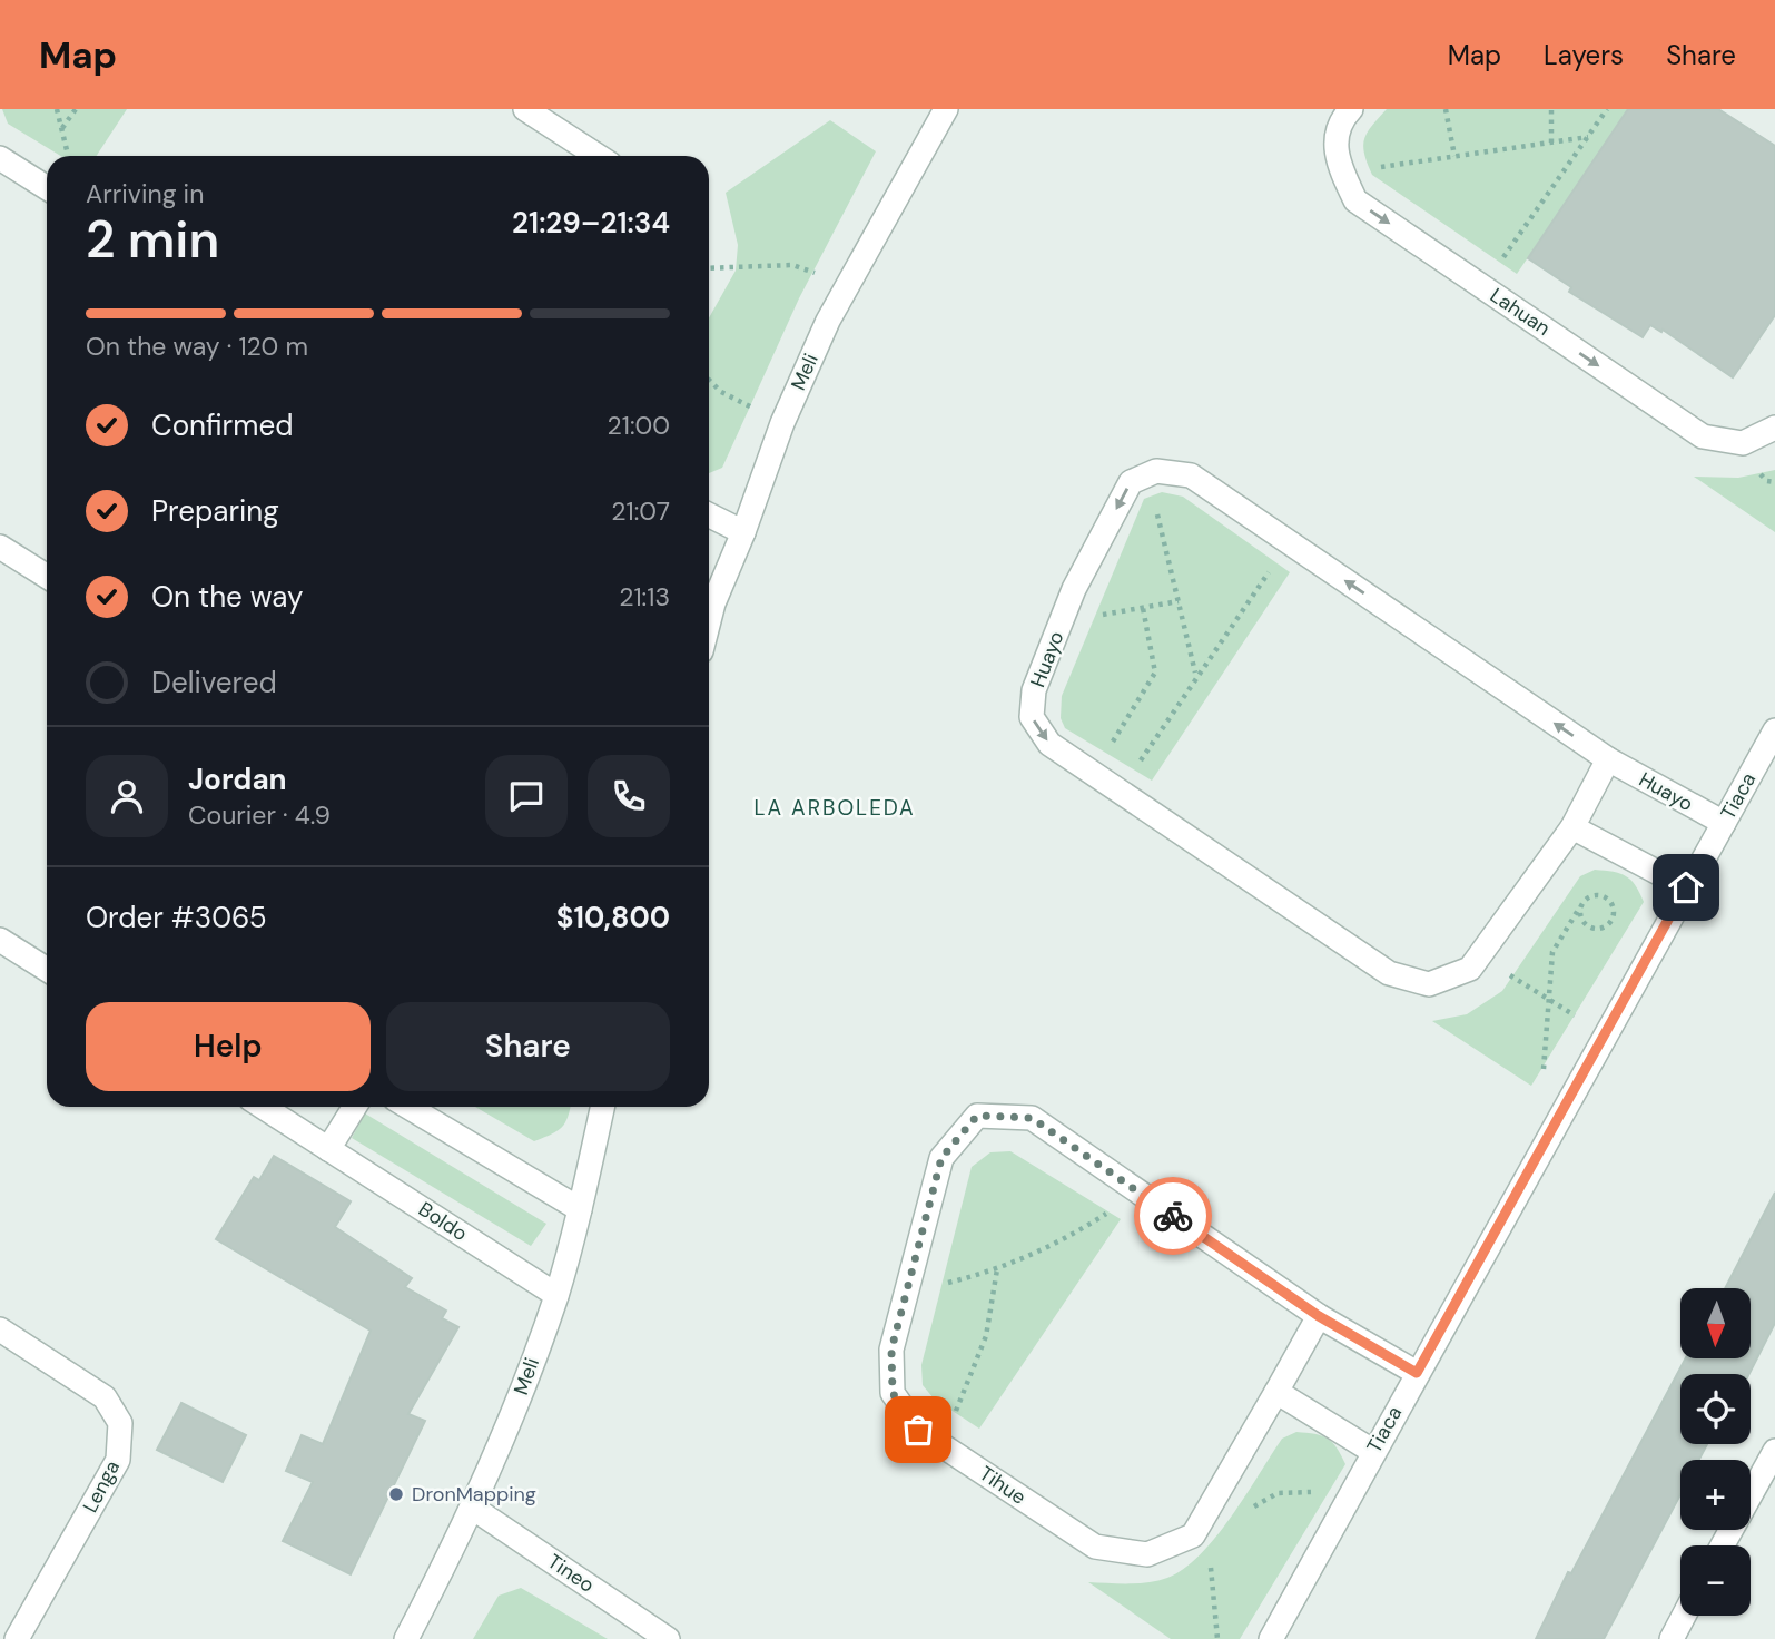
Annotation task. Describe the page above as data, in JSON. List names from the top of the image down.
{
  "streets": {
    "street": [
      "Lahuan",
      "Meli",
      "Huayo",
      "Tiaca",
      "Boldo",
      "Tihue",
      "Lenga",
      "Tineo"
    ]
  },
  "crossings": [
    ["Meli", "Boldo"],
    ["Meli", "Tineo"],
    ["Huayo", "Tiaca"],
    ["Tiaca", "Tihue"]
  ],
  "one_way": ["Lahuan"],
  "districts": ["LA ARBOLEDA"],
  "places": ["DronMapping"],
  "north": "bottom",
  "page": {
    "header": "Map",
    "nav": ["Map", "Layers", "Share"],
    "heading": ["2 min", "Arriving in", "21:29–21:34"],
    "panel": [
      "Jordan",
      "Courier · 4.9",
      "Order #3065",
      "$10,800"
    ],
    "bar": "On the way · 120 m",
    "list": [
      ["Confirmed", "21:00"],
      ["Preparing", "21:07"],
      ["On the way", "21:13"],
      "Delivered"
    ],
    "buttons": ["Help", "Share"],
    "map_buttons": ["+", "−"]
  }
}
